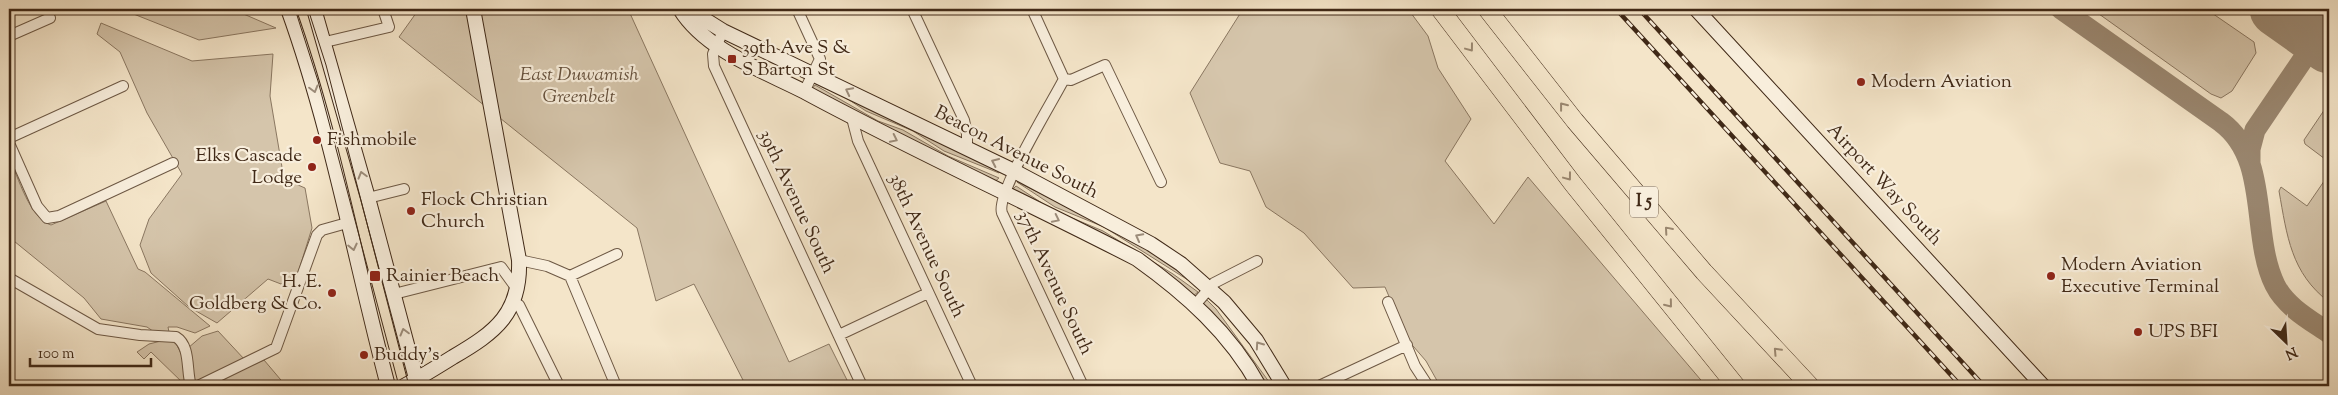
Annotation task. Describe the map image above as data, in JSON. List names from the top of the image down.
{
  "streets": {
    "highway": ["I 5"],
    "main road": ["Beacon Avenue South", "Airport Way South"],
    "street": ["39th Avenue South", "38th Avenue South", "37th Avenue South"]
  },
  "crossings": [
    ["Beacon Avenue South", "39th Avenue South"]
  ],
  "parks": ["East Duwamish Greenbelt"],
  "places": {
    "transit": ["39th Ave S & S Barton St", "Rainier Beach"],
    "other": [
      "Modern Aviation",
      "Fishmobile",
      "Elks Cascade Lodge",
      "Flock Christian Church",
      "Modern Aviation Executive Terminal",
      "H. E. Goldberg & Co.",
      "UPS BFI",
      "Buddy's"
    ]
  },
  "scale_bar": "100 m",
  "north": "bottom right"
}
